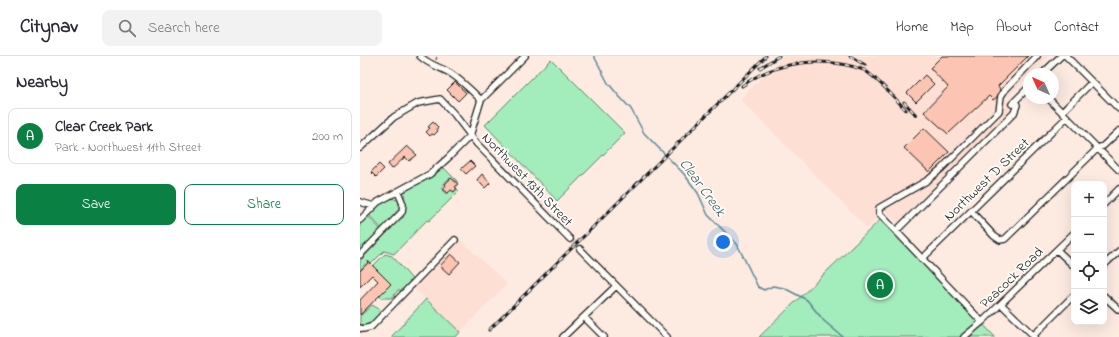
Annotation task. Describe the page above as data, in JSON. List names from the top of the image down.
{
  "streets": {
    "street": ["Northwest 13th Street", "Northwest D Street", "Peacock Road"]
  },
  "water": ["Clear Creek"],
  "north": "top left",
  "page": {
    "header": "Citynav",
    "search": "Search here",
    "nav": [
      "Home",
      "Map",
      "About",
      "Contact"
    ],
    "heading": "Nearby",
    "list": [
      {
        "mark": "A",
        "name": "Clear Creek Park",
        "note": "Park · Northwest 11th Street",
        "value": "200 m"
      }
    ],
    "buttons": ["Save", "Share"],
    "map_buttons": ["+", "−"],
    "pins": "A"
  }
}
